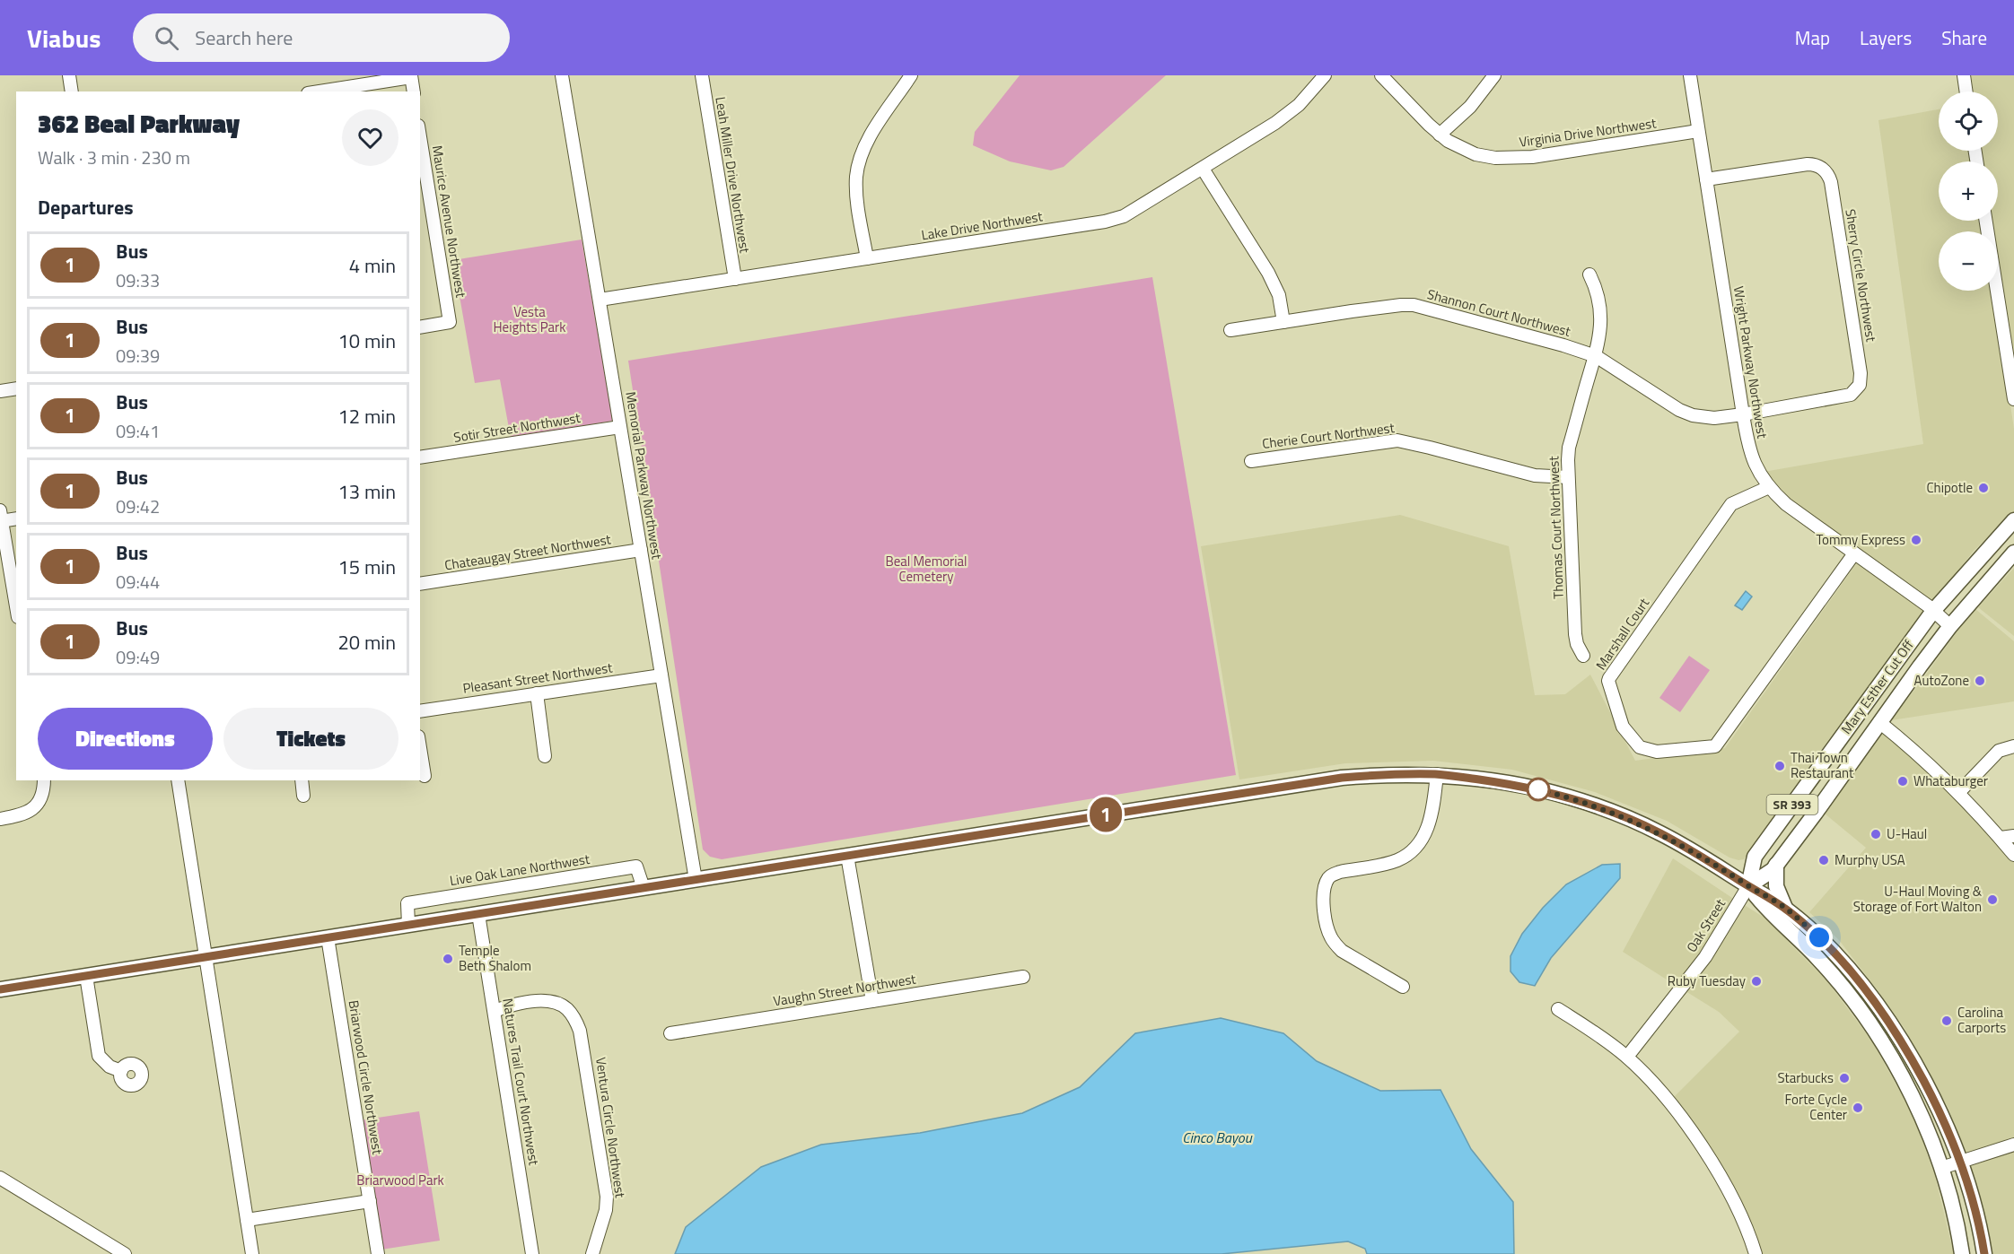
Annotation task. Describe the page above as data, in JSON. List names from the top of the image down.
{
  "streets": {
    "main road": ["Mary Esther Cut Off", "SR 393"],
    "street": [
      "Virginia Drive Northwest",
      "Leah Miller Drive Northwest",
      "Maurice Avenue Northwest",
      "Lake Drive Northwest",
      "Sherry Circle Northwest",
      "Shannon Court Northwest",
      "Wright Parkway Northwest",
      "Sotir Street Northwest",
      "Cherie Court Northwest",
      "Memorial Parkway Northwest",
      "Thomas Court Northwest",
      "Chateaugay Street Northwest",
      "Marshall Court",
      "Pleasant Street Northwest",
      "Live Oak Lane Northwest",
      "Oak Street",
      "Vaughn Street Northwest",
      "Briarwood Circle Northwest",
      "Natures Trail Court Northwest",
      "Ventura Circle Northwest"
    ]
  },
  "crossings": [
    ["Virginia Drive Northwest", "Wright Parkway Northwest"],
    ["Leah Miller Drive Northwest", "Lake Drive Northwest"],
    ["Lake Drive Northwest", "Memorial Parkway Northwest"],
    ["Sherry Circle Northwest", "Shannon Court Northwest"],
    ["Sherry Circle Northwest", "Wright Parkway Northwest"],
    ["Shannon Court Northwest", "Wright Parkway Northwest"],
    ["Shannon Court Northwest", "Thomas Court Northwest"],
    ["Wright Parkway Northwest", "Marshall Court"],
    ["Wright Parkway Northwest", "Mary Esther Cut Off"],
    ["Sotir Street Northwest", "Memorial Parkway Northwest"],
    ["Cherie Court Northwest", "Thomas Court Northwest"],
    ["Memorial Parkway Northwest", "Chateaugay Street Northwest"],
    ["Memorial Parkway Northwest", "Pleasant Street Northwest"],
    ["Mary Esther Cut Off", "Oak Street"],
    ["Natures Trail Court Northwest", "Ventura Circle Northwest"]
  ],
  "water": ["Cinco Bayou"],
  "parks": ["Vesta Heights Park", "Beal Memorial Cemetery", "Briarwood Park"],
  "places": [
    "Chipotle",
    "Tommy Express",
    "AutoZone",
    "Thai Town Restaurant",
    "Whataburger",
    "U-Haul",
    "Murphy USA",
    "U-Haul Moving & Storage of Fort Walton",
    "Temple Beth Shalom",
    "Ruby Tuesday",
    "Carolina Carports",
    "Starbucks",
    "Forte Cycle Center"
  ],
  "lines": ["bus line 1"],
  "page": {
    "header": "Viabus",
    "search": "Search here",
    "nav": ["Map", "Layers", "Share"],
    "on_map": "1",
    "map_buttons": ["+", "−"],
    "heading": [
      ["362 Beal Parkway", "Walk · 3 min · 230 m"],
      "Departures"
    ],
    "list": [
      {
        "mark": "1",
        "name": "Bus",
        "note": "09:33",
        "value": "4 min"
      },
      {
        "mark": "1",
        "name": "Bus",
        "note": "09:39",
        "value": "10 min"
      },
      {
        "mark": "1",
        "name": "Bus",
        "note": "09:41",
        "value": "12 min"
      },
      {
        "mark": "1",
        "name": "Bus",
        "note": "09:42",
        "value": "13 min"
      },
      {
        "mark": "1",
        "name": "Bus",
        "note": "09:44",
        "value": "15 min"
      },
      {
        "mark": "1",
        "name": "Bus",
        "note": "09:49",
        "value": "20 min"
      }
    ],
    "buttons": ["Directions", "Tickets"]
  }
}
